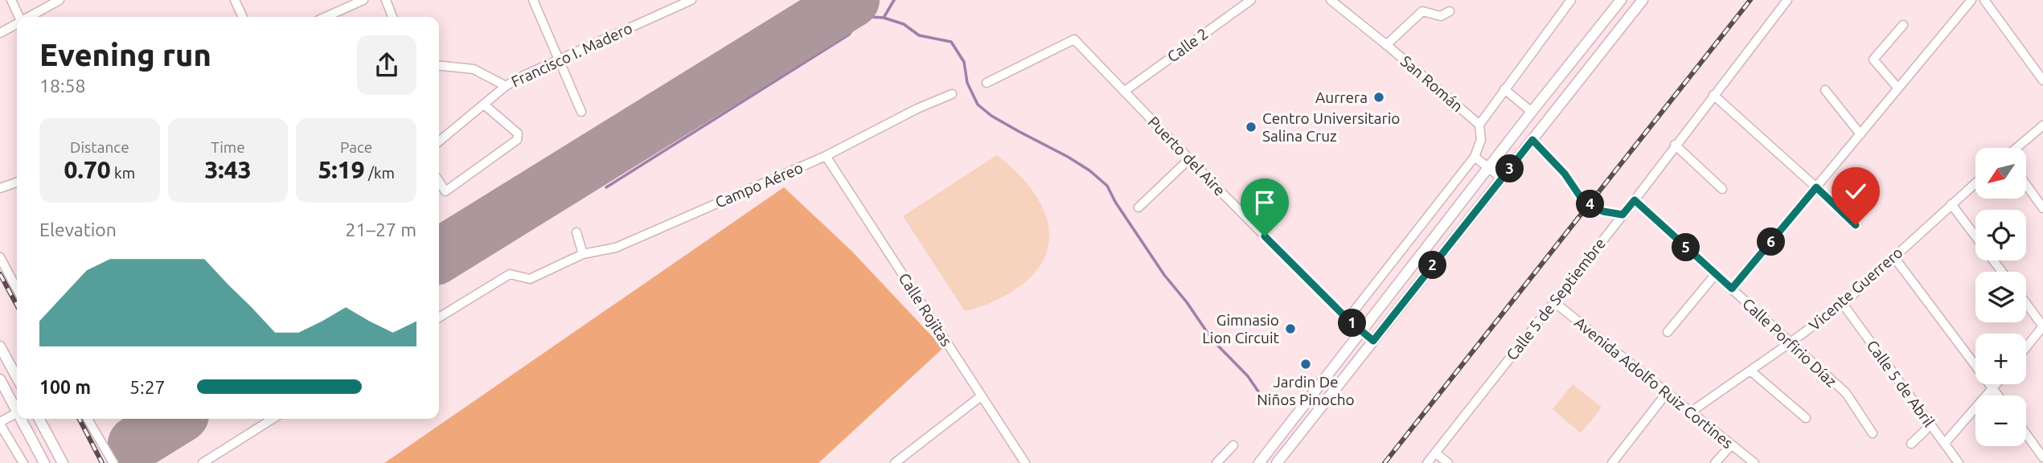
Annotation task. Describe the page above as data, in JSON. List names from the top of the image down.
{
  "streets": {
    "street": [
      "Calle 2",
      "Francisco I. Madero",
      "San Román",
      "Puerto del Aire",
      "Campo Aéreo",
      "Vicente Guerrero",
      "Calle 5 de Septiembre",
      "Calle Rojitas",
      "Calle Porfirio Díaz",
      "Avenida Adolfo Ruiz Cortines",
      "Calle 5 de Abril"
    ]
  },
  "crossings": [
    ["Calle 2", "Puerto del Aire"],
    ["Campo Aéreo", "Calle Rojitas"],
    ["Vicente Guerrero", "Calle Porfirio Díaz"],
    ["Vicente Guerrero", "Avenida Adolfo Ruiz Cortines"],
    ["Vicente Guerrero", "Calle 5 de Abril"],
    ["Calle 5 de Septiembre", "Calle Porfirio Díaz"],
    ["Calle 5 de Septiembre", "Avenida Adolfo Ruiz Cortines"]
  ],
  "places": [
    "Aurrera",
    "Centro Universitario Salina Cruz",
    "Gimnasio Lion Circuit",
    "Jardin De Niños Pinocho"
  ],
  "north": "bottom left",
  "page": {
    "heading": ["Evening run", "18:58"],
    "stats": [
      ["Distance", "0.70 km"],
      ["Time", "3:43"],
      ["Pace", "5:19 /km"]
    ],
    "map_buttons": ["+", "−"],
    "pins": [
      "3",
      "4",
      "6",
      "5",
      "2",
      "1"
    ],
    "chart": ["Elevation", "21–27 m"],
    "list": [
      {
        "name": "100 m",
        "note": "5:27"
      }
    ]
  }
}
